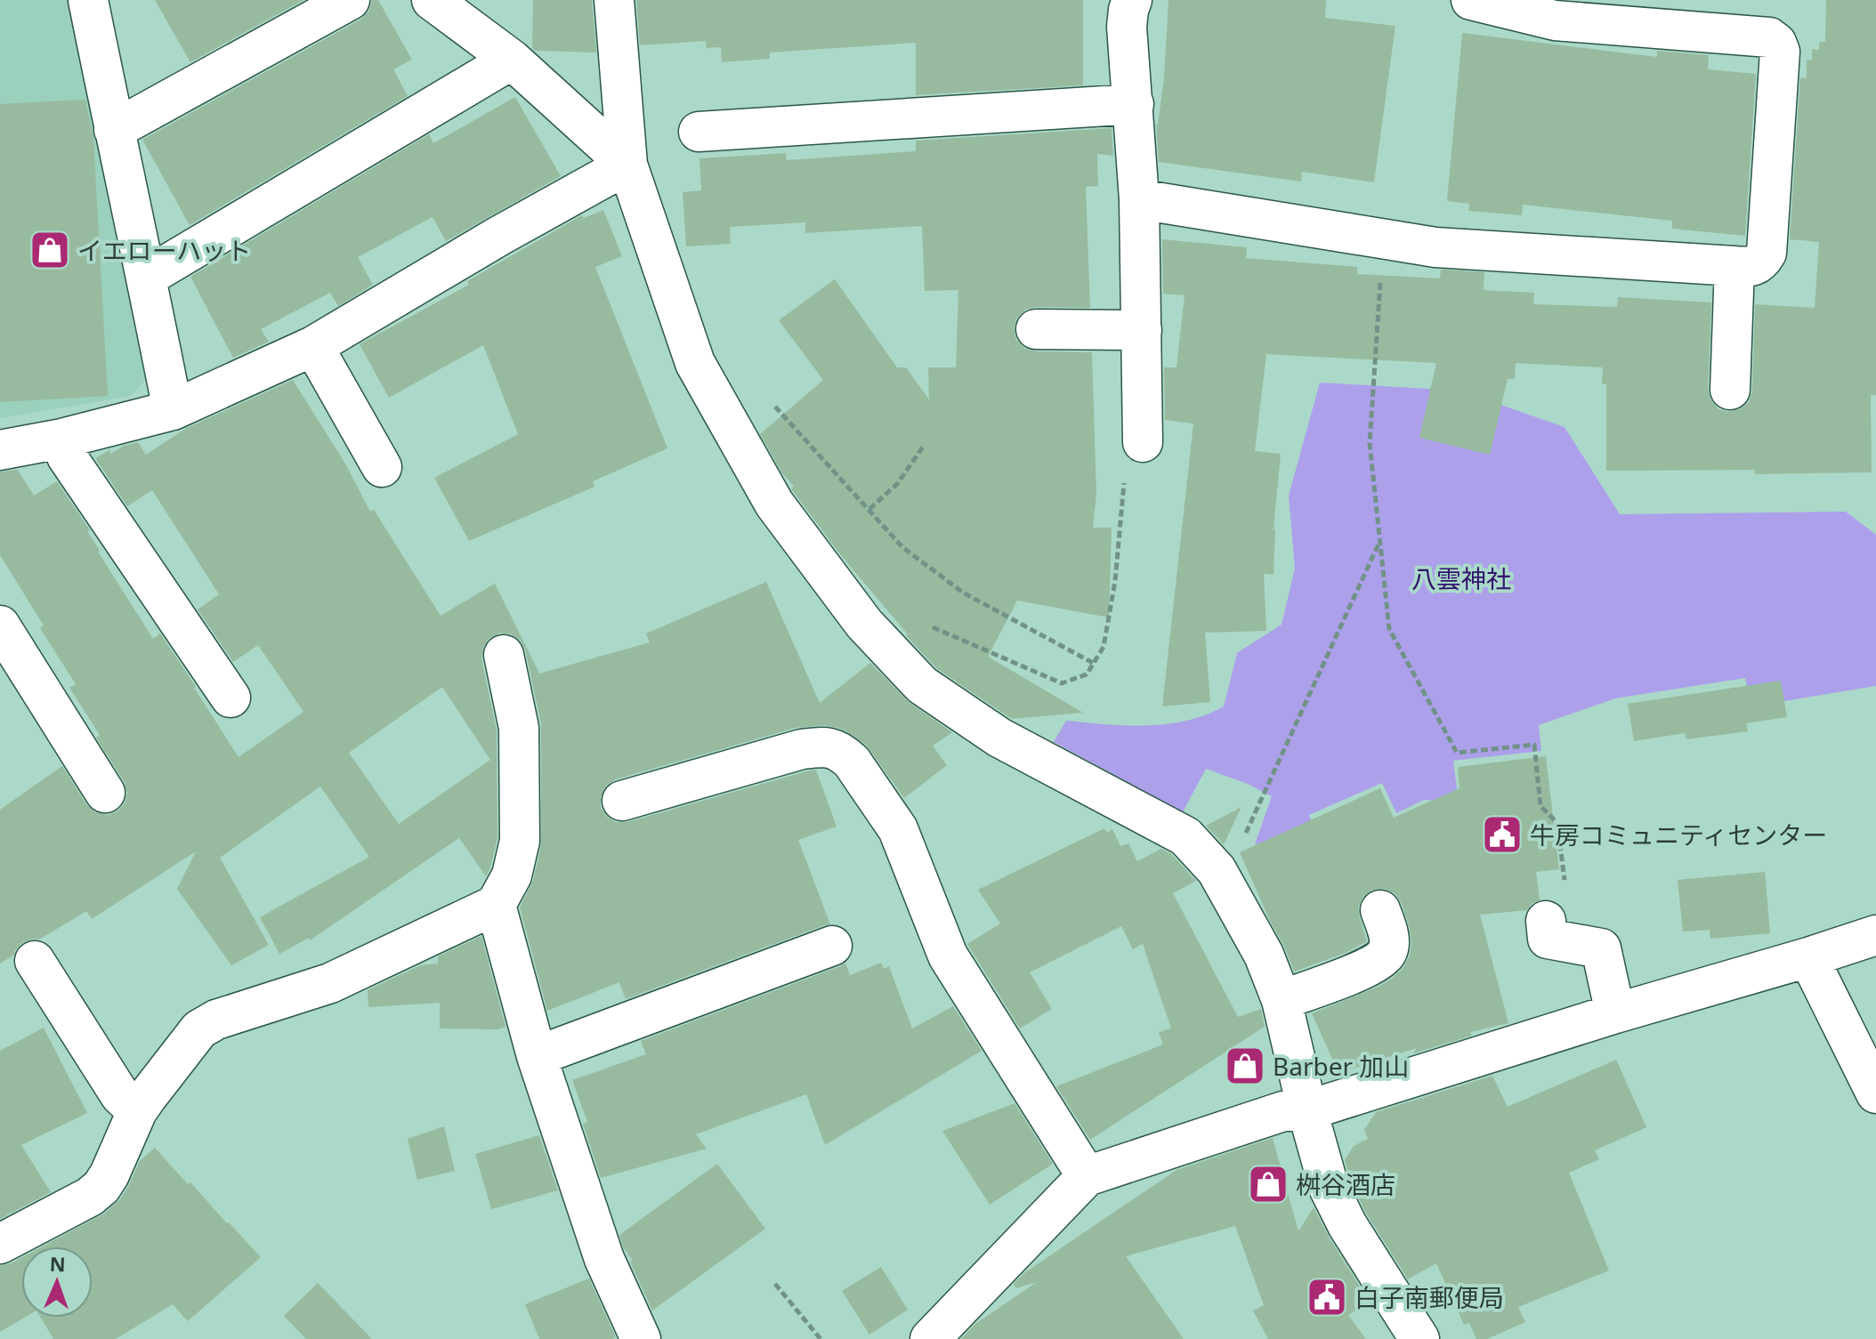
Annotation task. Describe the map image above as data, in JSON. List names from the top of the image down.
{
  "parks": ["八雲神社"],
  "places": {
    "shop": ["イエローハット", "Barber 加山", "桝谷酒店"],
    "public building": ["牛房コミュニティセンター", "白子南郵便局"]
  },
  "north": "top"
}
